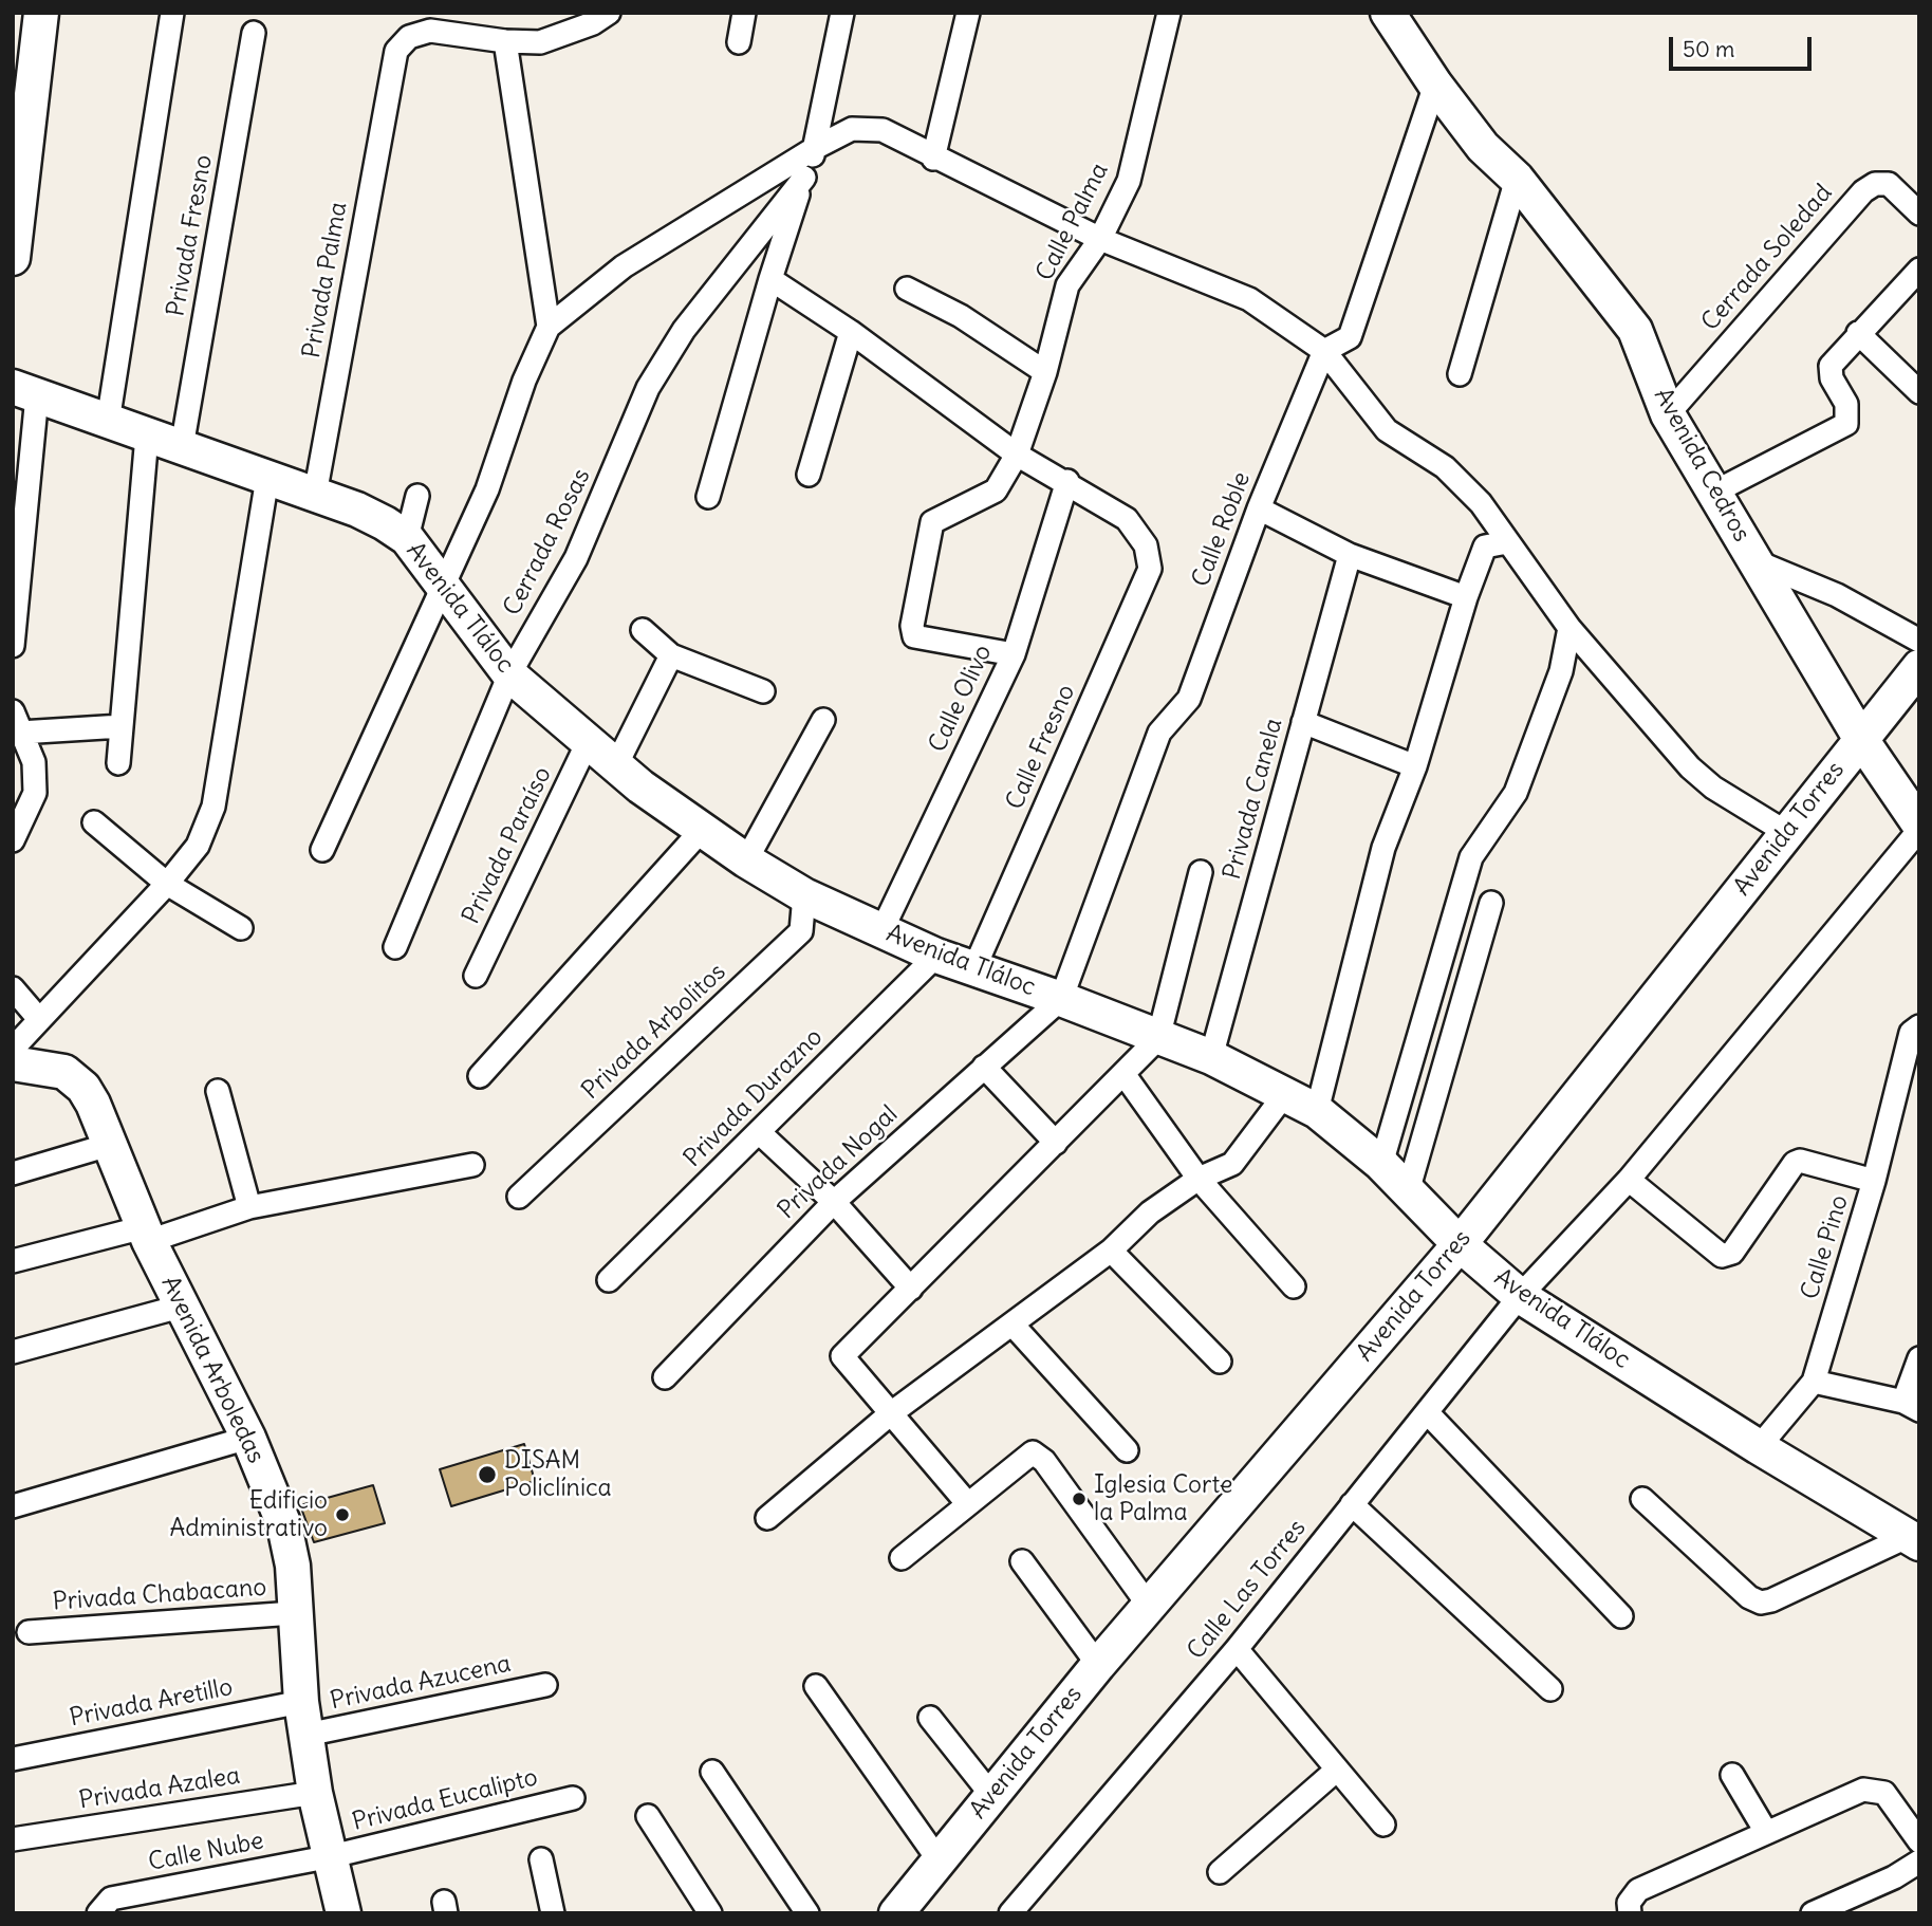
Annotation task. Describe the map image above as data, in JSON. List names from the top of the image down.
{
  "streets": {
    "main road": [
      "Avenida Cedros",
      "Avenida Tláloc",
      "Avenida Torres",
      "Avenida Arboledas"
    ],
    "street": [
      "Calle Palma",
      "Privada Fresno",
      "Cerrada Soledad",
      "Privada Palma",
      "Calle Roble",
      "Cerrada Rosas",
      "Calle Olivo",
      "Calle Fresno",
      "Privada Canela",
      "Privada Paraíso",
      "Privada Arbolitos",
      "Privada Durazno",
      "Privada Nogal",
      "Calle Pino",
      "Calle Las Torres",
      "Privada Chabacano",
      "Privada Azucena",
      "Privada Aretillo",
      "Privada Azalea",
      "Privada Eucalipto",
      "Calle Nube"
    ]
  },
  "crossings": [
    ["Calle Palma", "Calle Olivo"],
    ["Privada Fresno", "Avenida Tláloc"],
    ["Cerrada Soledad", "Avenida Cedros"],
    ["Privada Palma", "Avenida Tláloc"],
    ["Avenida Cedros", "Calle Roble"],
    ["Avenida Cedros", "Avenida Torres"],
    ["Avenida Cedros", "Calle Las Torres"],
    ["Calle Roble", "Avenida Tláloc"],
    ["Calle Roble", "Privada Nogal"],
    ["Cerrada Rosas", "Avenida Tláloc"],
    ["Avenida Tláloc", "Calle Olivo"],
    ["Avenida Tláloc", "Calle Fresno"],
    ["Avenida Tláloc", "Privada Canela"],
    ["Avenida Tláloc", "Avenida Torres"],
    ["Avenida Tláloc", "Privada Paraíso"],
    ["Avenida Tláloc", "Privada Arbolitos"],
    ["Avenida Tláloc", "Privada Durazno"],
    ["Avenida Tláloc", "Privada Nogal"],
    ["Avenida Tláloc", "Calle Las Torres"],
    ["Calle Olivo", "Calle Fresno"],
    ["Avenida Arboledas", "Privada Chabacano"],
    ["Avenida Arboledas", "Privada Azucena"],
    ["Avenida Arboledas", "Privada Aretillo"],
    ["Avenida Arboledas", "Privada Azalea"],
    ["Avenida Arboledas", "Privada Eucalipto"],
    ["Avenida Arboledas", "Calle Nube"],
    ["Privada Eucalipto", "Calle Nube"]
  ],
  "places": ["DISAM Policlínica", "Iglesia Corte la Palma", "Edificio Administrativo"],
  "scale_bar": "50 m"
}
